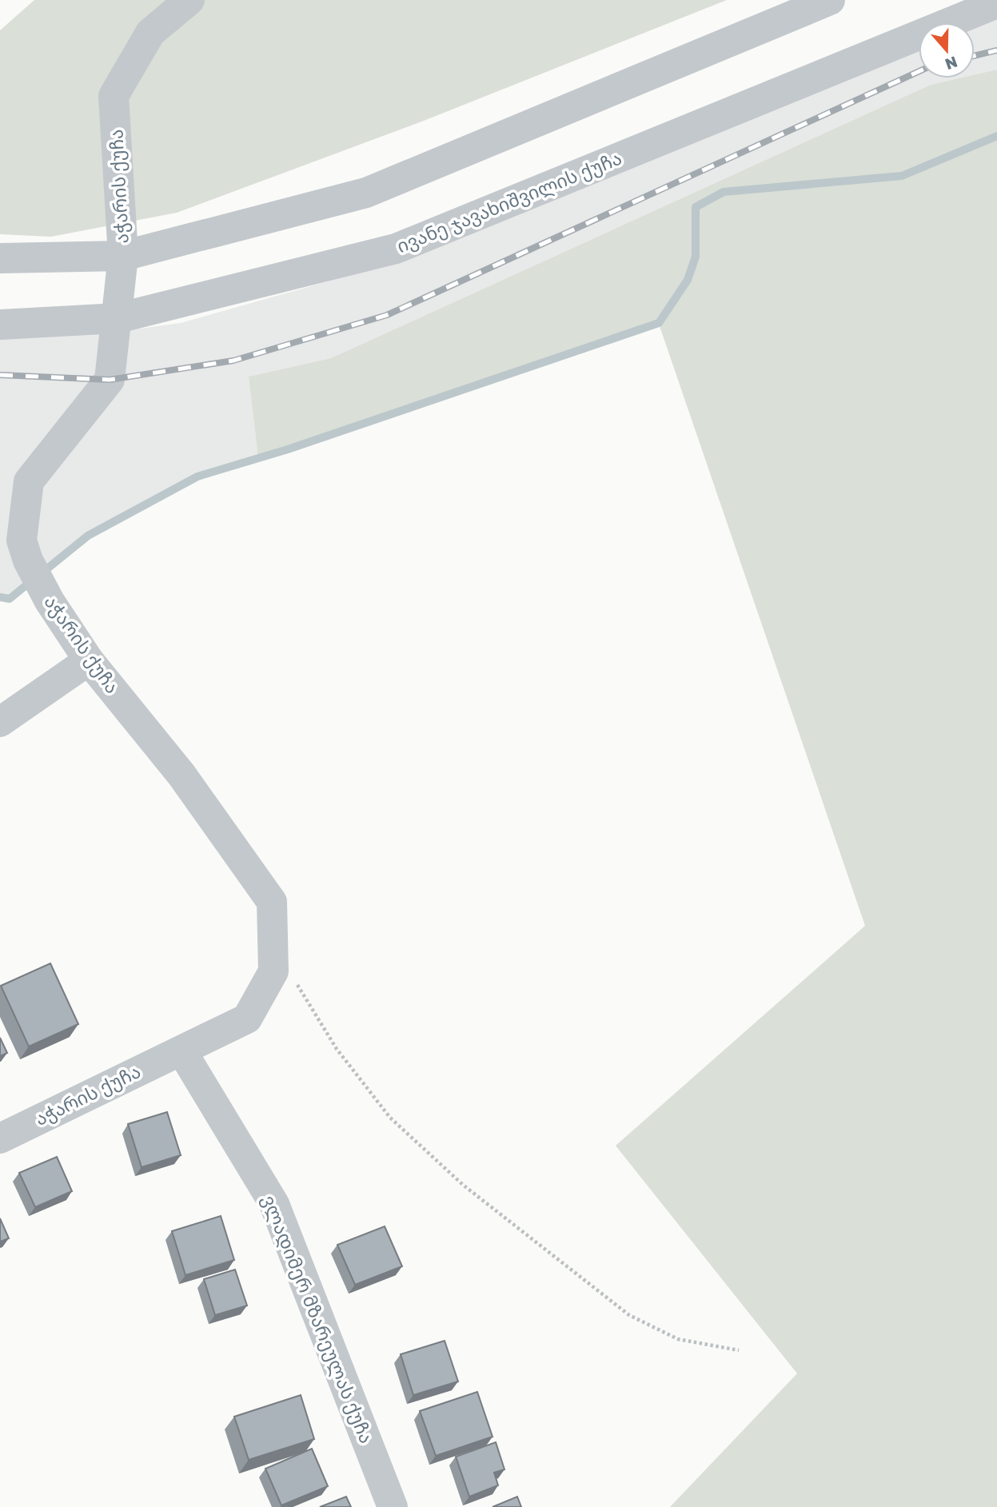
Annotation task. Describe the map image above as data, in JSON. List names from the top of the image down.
{
  "streets": {
    "street": ["აჭარის ქუჩა", "ივანე ჯავახიშვილის ქუჩა", "ვლადიმერ მზარეულას ქუჩა"]
  },
  "crossings": [
    ["აჭარის ქუჩა", "ივანე ჯავახიშვილის ქუჩა"],
    ["აჭარის ქუჩა", "ვლადიმერ მზარეულას ქუჩა"]
  ],
  "north": "bottom"
}
